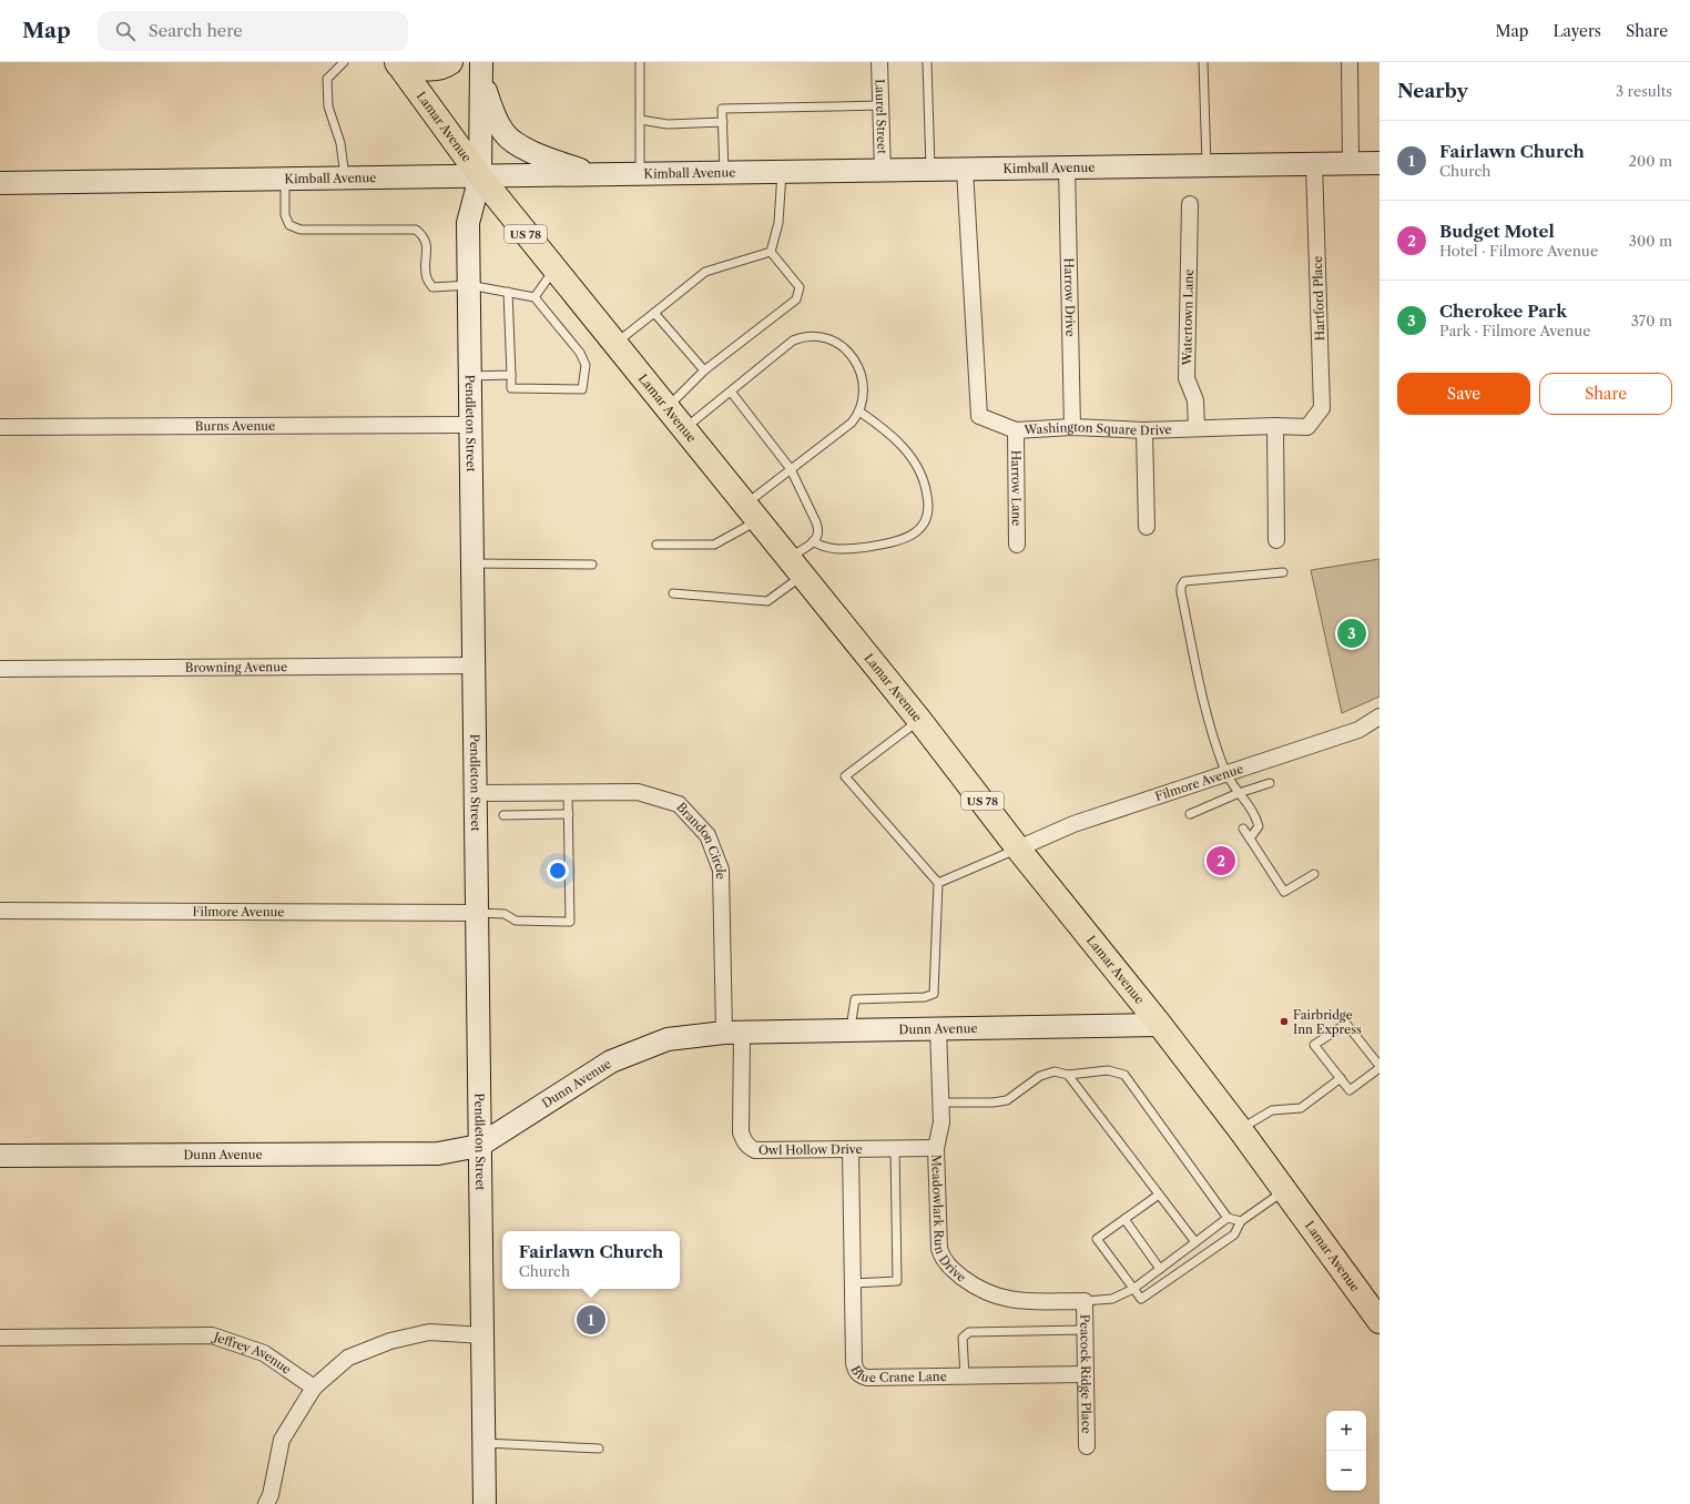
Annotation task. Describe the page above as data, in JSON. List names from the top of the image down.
{
  "streets": {
    "main road": [
      "Lamar Avenue",
      "Kimball Avenue",
      "US 78",
      "Pendleton Street",
      "Dunn Avenue"
    ],
    "street": [
      "Laurel Street",
      "Harrow Drive",
      "Hartford Place",
      "Watertown Lane",
      "Burns Avenue",
      "Washington Square Drive",
      "Harrow Lane",
      "Browning Avenue",
      "Filmore Avenue",
      "Brandon Circle",
      "Owl Hollow Drive",
      "Meadowlark Run Drive",
      "Jeffrey Avenue",
      "Blue Crane Lane",
      "Peacock Ridge Place"
    ]
  },
  "crossings": [
    ["Laurel Street", "Kimball Avenue"],
    ["Lamar Avenue", "Kimball Avenue"],
    ["Lamar Avenue", "Pendleton Street"],
    ["Lamar Avenue", "Filmore Avenue"],
    ["Lamar Avenue", "Dunn Avenue"],
    ["Kimball Avenue", "Harrow Drive"],
    ["Kimball Avenue", "Hartford Place"],
    ["Kimball Avenue", "Pendleton Street"],
    ["Kimball Avenue", "Washington Square Drive"],
    ["Harrow Drive", "Washington Square Drive"],
    ["Hartford Place", "Washington Square Drive"],
    ["Watertown Lane", "Washington Square Drive"],
    ["Pendleton Street", "Burns Avenue"],
    ["Pendleton Street", "Browning Avenue"],
    ["Pendleton Street", "Filmore Avenue"],
    ["Pendleton Street", "Brandon Circle"],
    ["Pendleton Street", "Dunn Avenue"],
    ["Washington Square Drive", "Harrow Lane"],
    ["Brandon Circle", "Dunn Avenue"],
    ["Brandon Circle", "Owl Hollow Drive"],
    ["Dunn Avenue", "Owl Hollow Drive"],
    ["Dunn Avenue", "Meadowlark Run Drive"],
    ["Owl Hollow Drive", "Meadowlark Run Drive"],
    ["Owl Hollow Drive", "Blue Crane Lane"],
    ["Meadowlark Run Drive", "Peacock Ridge Place"],
    ["Blue Crane Lane", "Peacock Ridge Place"]
  ],
  "places": ["Fairbridge Inn Express"],
  "page": {
    "header": "Map",
    "search": "Search here",
    "nav": ["Map", "Layers", "Share"],
    "heading": ["Nearby", "3 results"],
    "list": [
      {
        "mark": "1",
        "name": "Fairlawn Church",
        "note": "Church",
        "value": "200 m"
      },
      {
        "mark": "2",
        "name": "Budget Motel",
        "note": "Hotel · Filmore Avenue",
        "value": "300 m"
      },
      {
        "mark": "3",
        "name": "Cherokee Park",
        "note": "Park · Filmore Avenue",
        "value": "370 m"
      }
    ],
    "buttons": ["Save", "Share"],
    "pins": ["3", "2", "1"],
    "popup": ["Fairlawn Church", "Church"],
    "map_buttons": ["+", "−"]
  }
}
